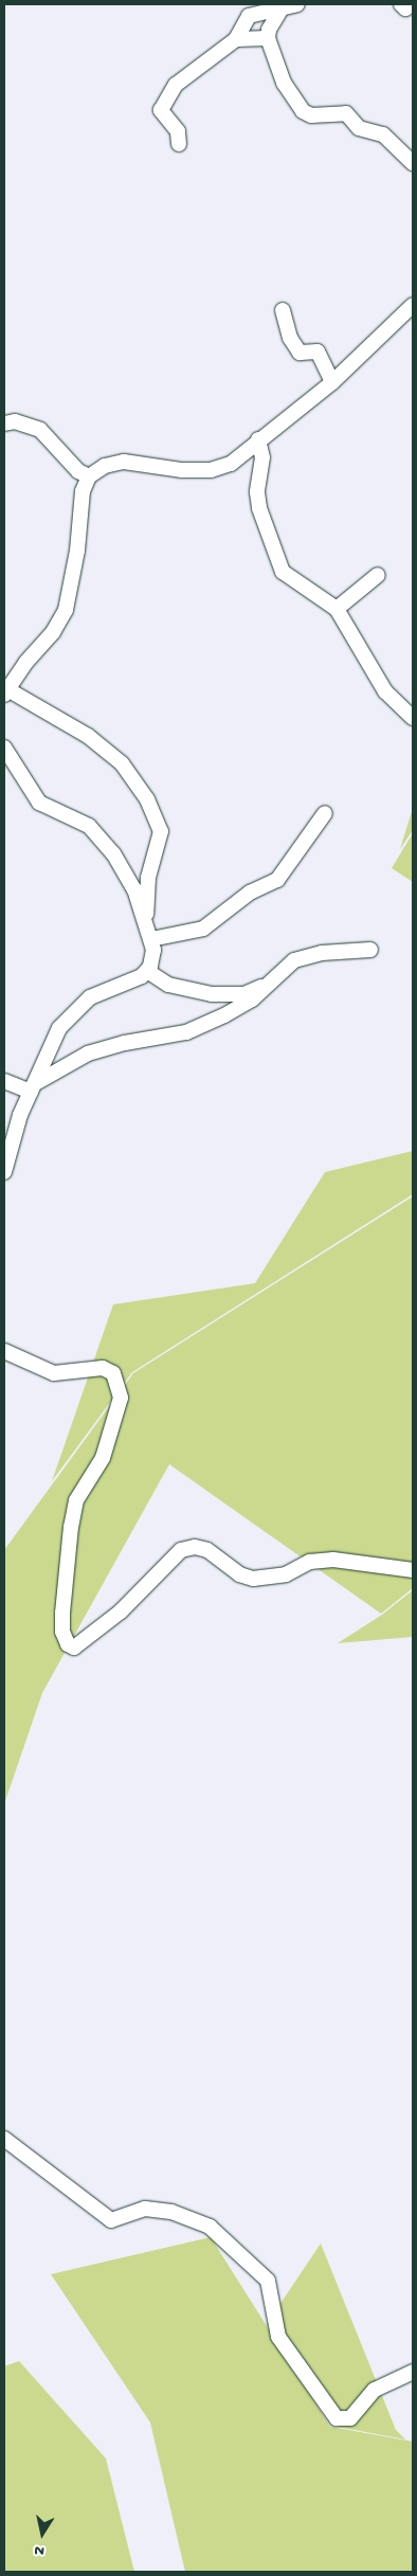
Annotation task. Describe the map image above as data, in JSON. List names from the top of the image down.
{
  "north": "bottom"
}
